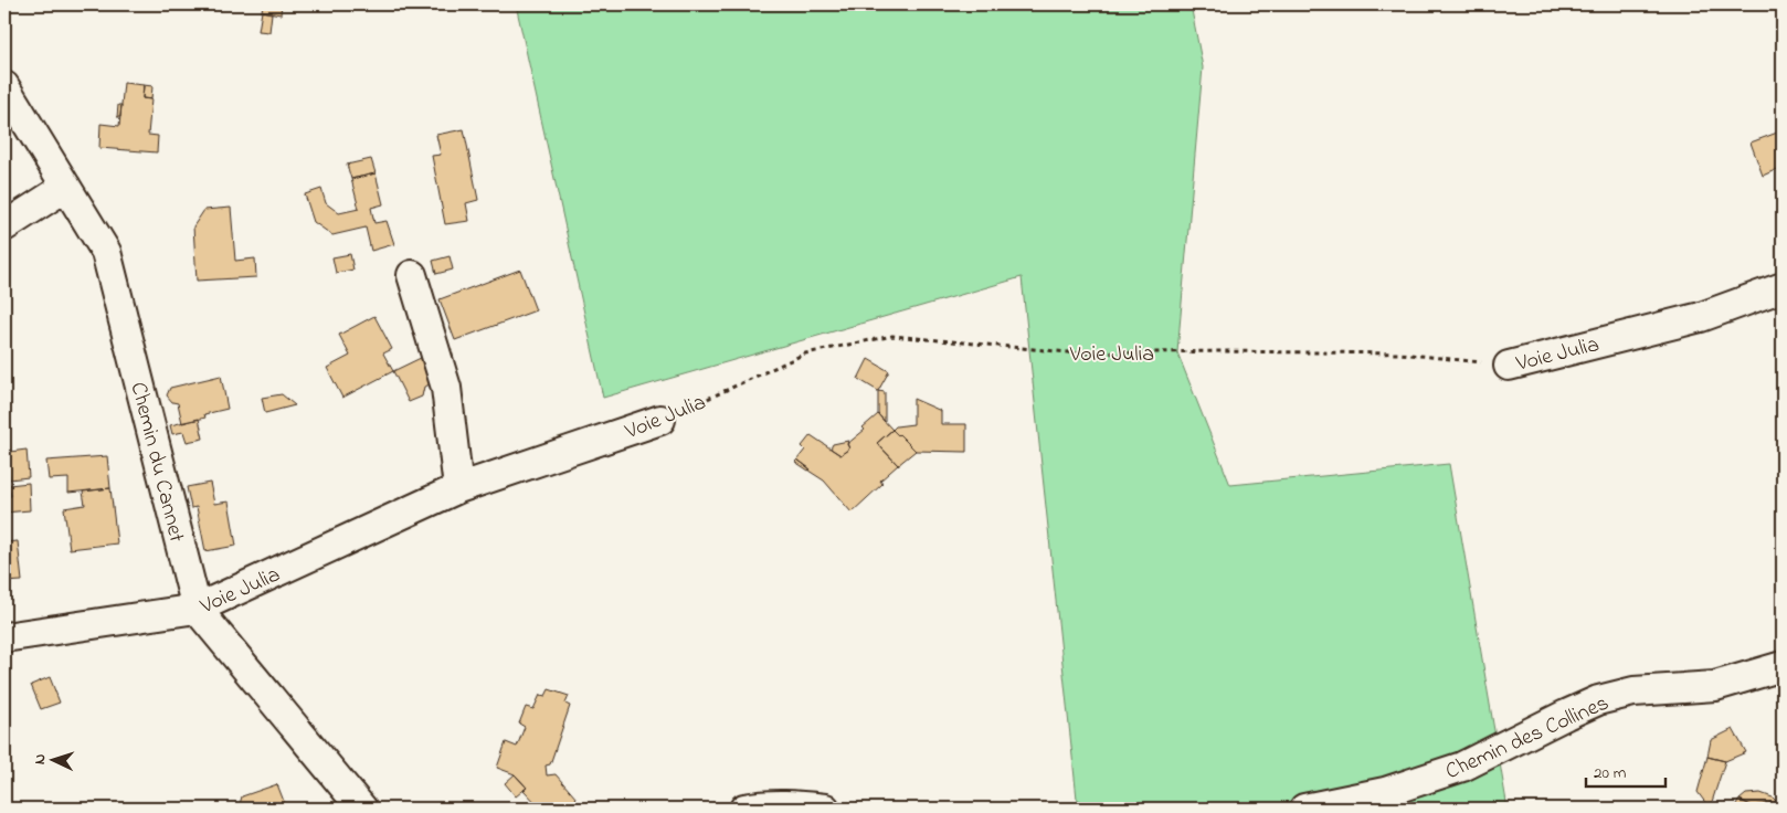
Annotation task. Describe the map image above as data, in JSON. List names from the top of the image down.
{
  "streets": {
    "street": ["Voie Julia", "Chemin du Cannet", "Chemin des Collines"]
  },
  "crossings": [
    ["Voie Julia", "Chemin du Cannet"]
  ],
  "scale_bar": "20 m",
  "north": "left"
}
